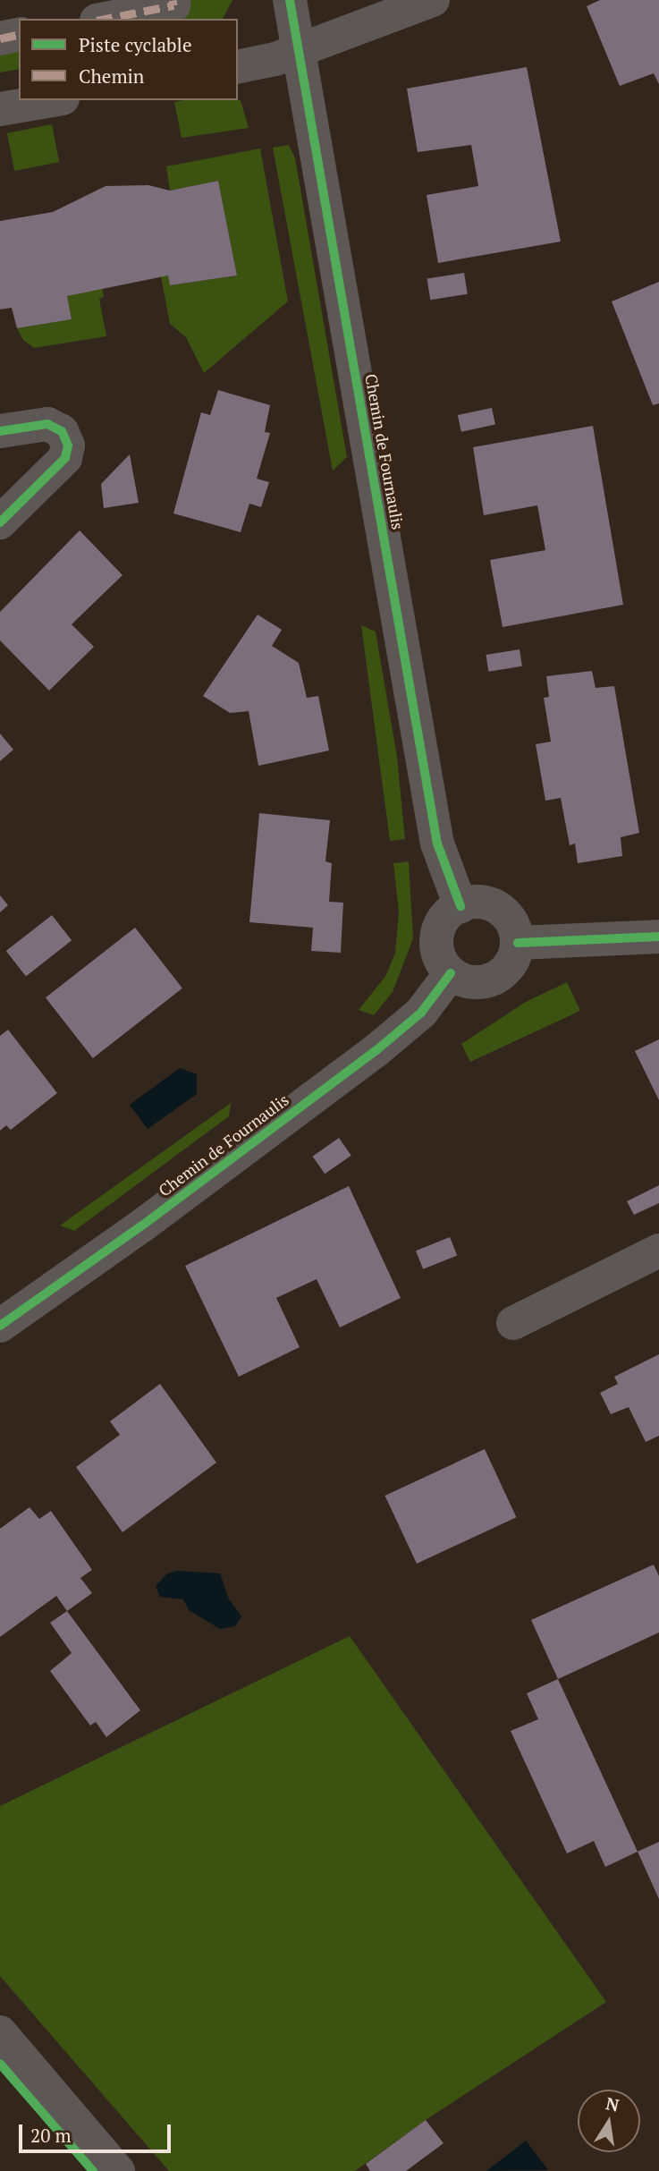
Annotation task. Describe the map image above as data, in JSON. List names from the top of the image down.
{
  "streets": {
    "street": ["Chemin de Fournaulis"]
  },
  "legend": ["Piste cyclable", "Chemin"],
  "scale_bar": "20 m",
  "north": "top"
}
